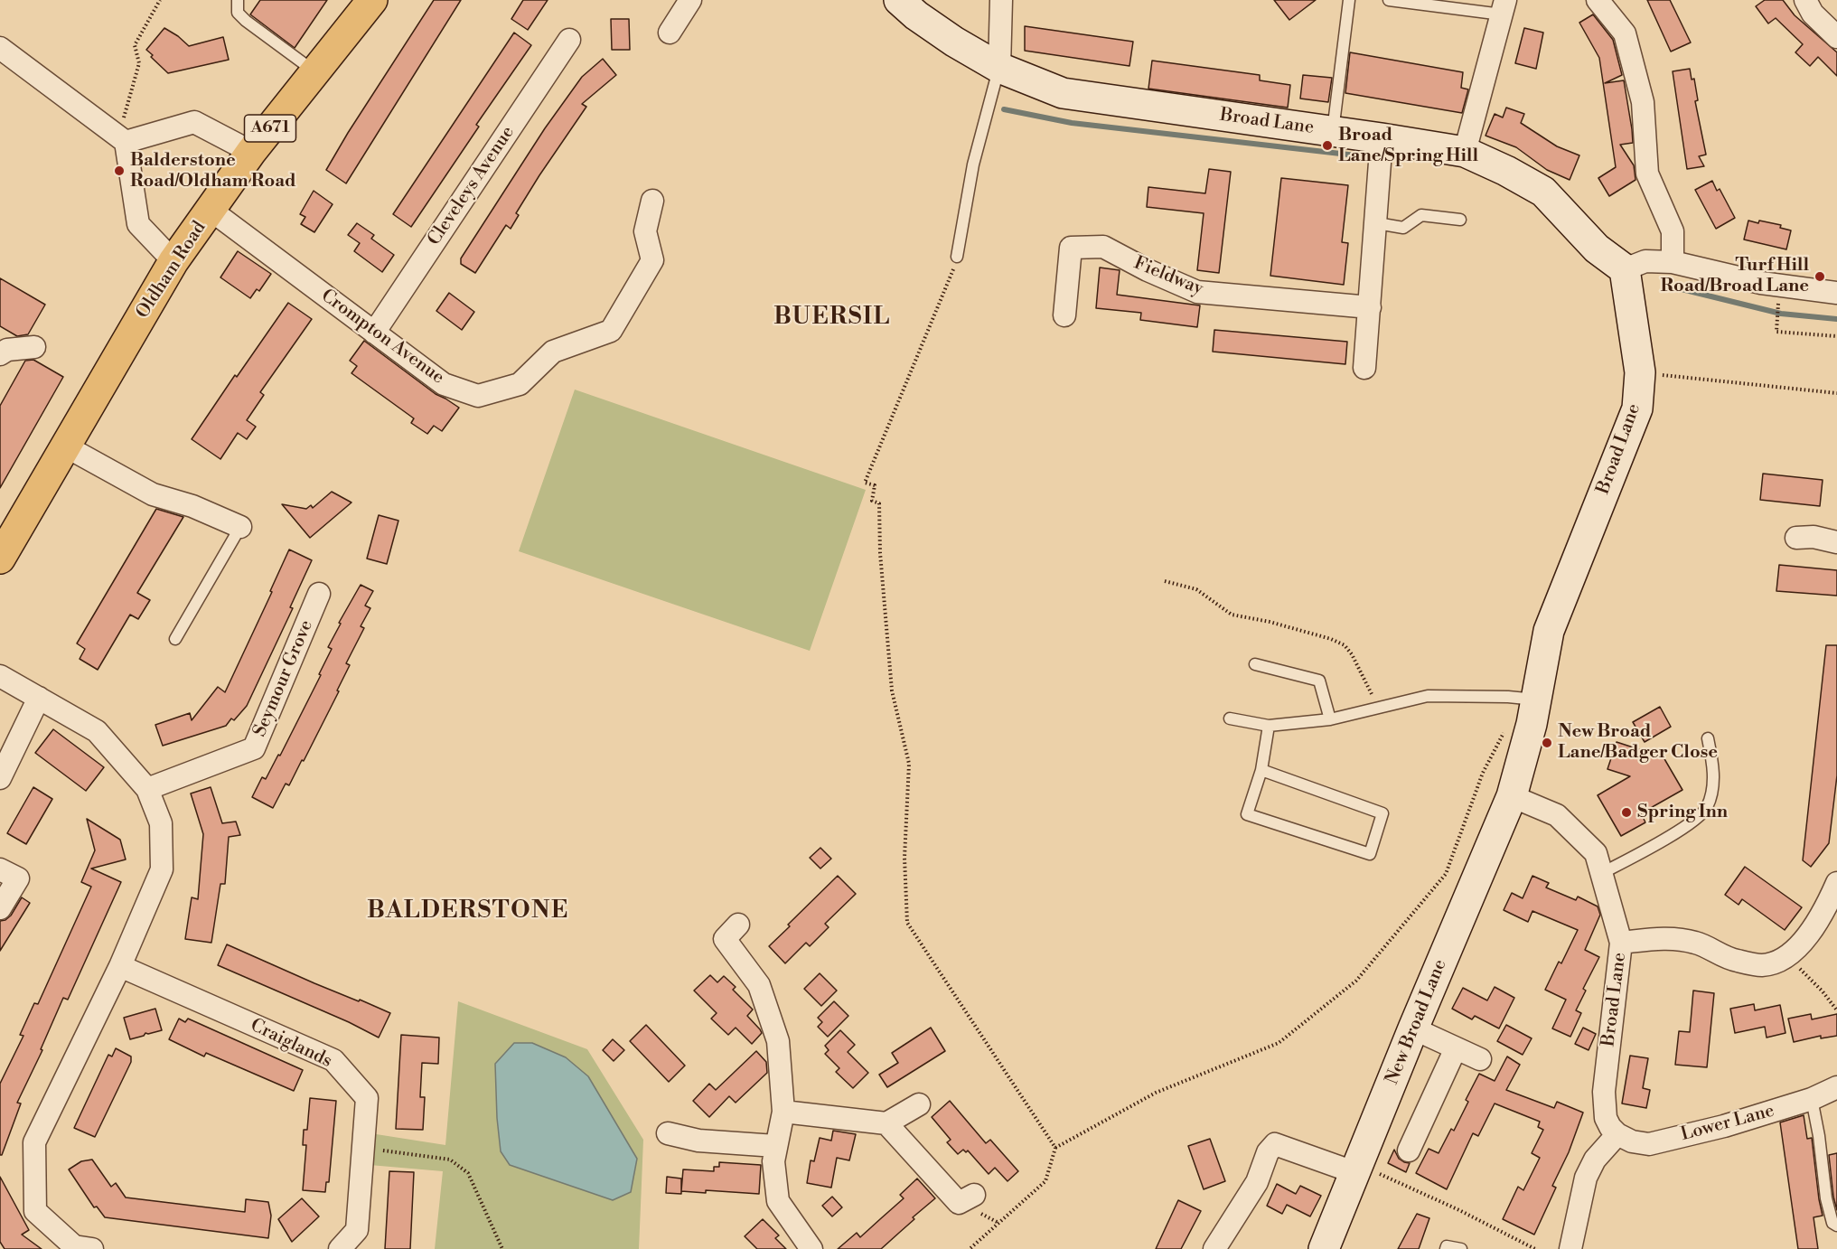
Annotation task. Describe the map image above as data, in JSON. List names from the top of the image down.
{
  "streets": {
    "main road": [
      "Broad Lane",
      "A671",
      "Oldham Road",
      "New Broad Lane"
    ],
    "street": [
      "Cleveleys Avenue",
      "Fieldway",
      "Crompton Avenue",
      "Seymour Grove",
      "Craiglands",
      "Lower Lane"
    ]
  },
  "crossings": [
    ["Broad Lane", "New Broad Lane"],
    ["Broad Lane", "Lower Lane"],
    ["Cleveleys Avenue", "Crompton Avenue"],
    ["Oldham Road", "Crompton Avenue"]
  ],
  "districts": ["BUERSIL", "BALDERSTONE"],
  "places": [
    "Broad Lane/Spring Hill",
    "Balderstone Road/Oldham Road",
    "Turf Hill Road/Broad Lane",
    "New Broad Lane/Badger Close",
    "Spring Inn"
  ]
}
